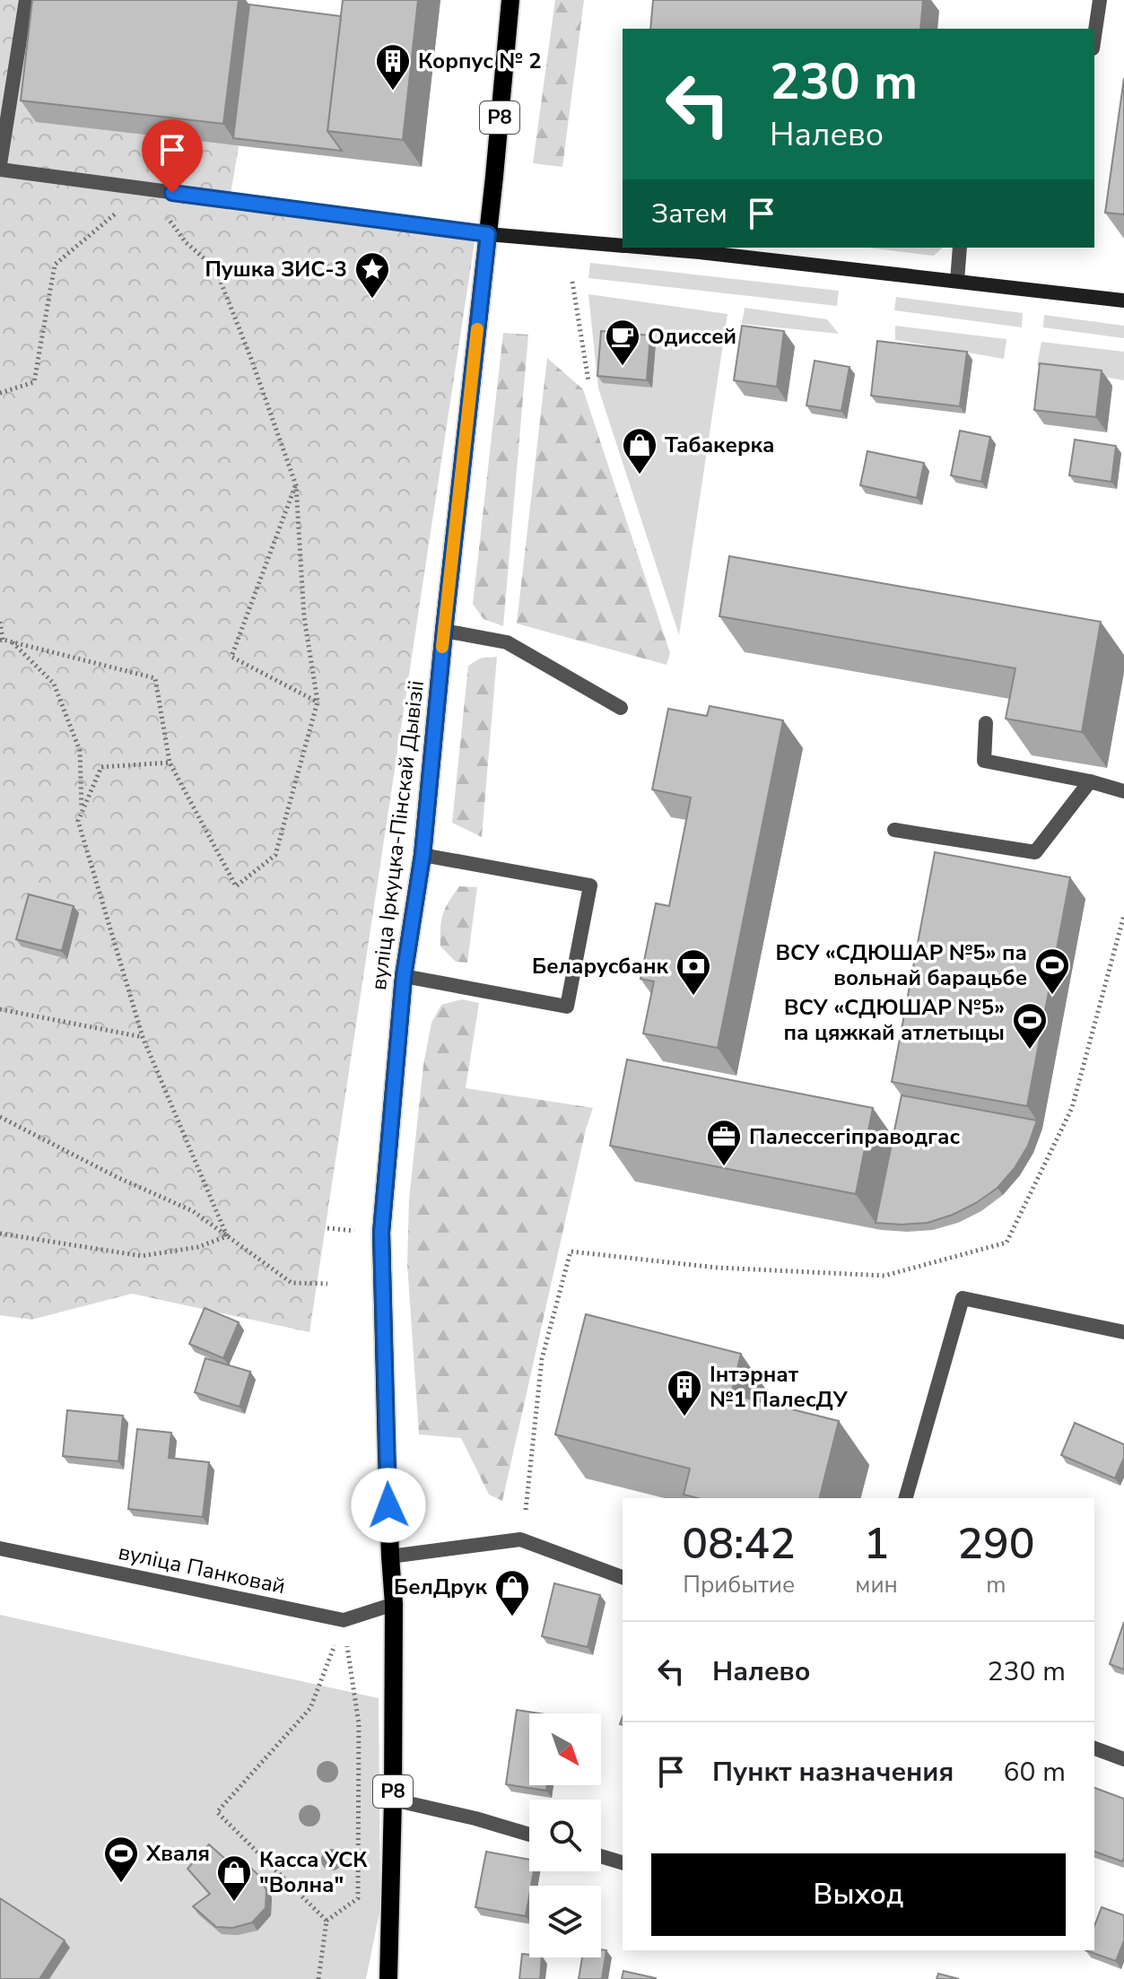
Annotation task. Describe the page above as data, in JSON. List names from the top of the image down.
{
  "streets": {
    "main road": ["Р8", "вуліца Іркуцка-Пінскай Дывізіі"],
    "street": ["вуліца Панковай"]
  },
  "crossings": [
    ["вуліца Іркуцка-Пінскай Дывізіі", "вуліца Панковай"]
  ],
  "places": {
    "building": ["Корпус № 2", "Інтэрнат №1 ПалесДУ"],
    "place": ["Пушка ЗИС-3"],
    "cafe": ["Одиссей"],
    "shop": ["Табакерка", "БелДрук", "Касса УСК \"Волна\""],
    "sports": ["ВСУ «СДЮШАР №5» па вольнай барацьбе", "ВСУ «СДЮШАР №5» па цяжкай атлетыцы", "Хваля"],
    "bank": ["Беларусбанк"],
    "office": ["Палессегіправодгас"]
  },
  "north": "bottom right",
  "page": {
    "turn": ["230 m", "Налево"],
    "then": "Затем",
    "eta": [
      "08:42",
      "Прибытие",
      "1",
      "мин",
      "290",
      "m"
    ],
    "list": [
      {
        "name": "Налево",
        "value": "230 m"
      },
      {
        "name": "Пункт назначения",
        "value": "60 m"
      }
    ],
    "buttons": "Выход"
  }
}
